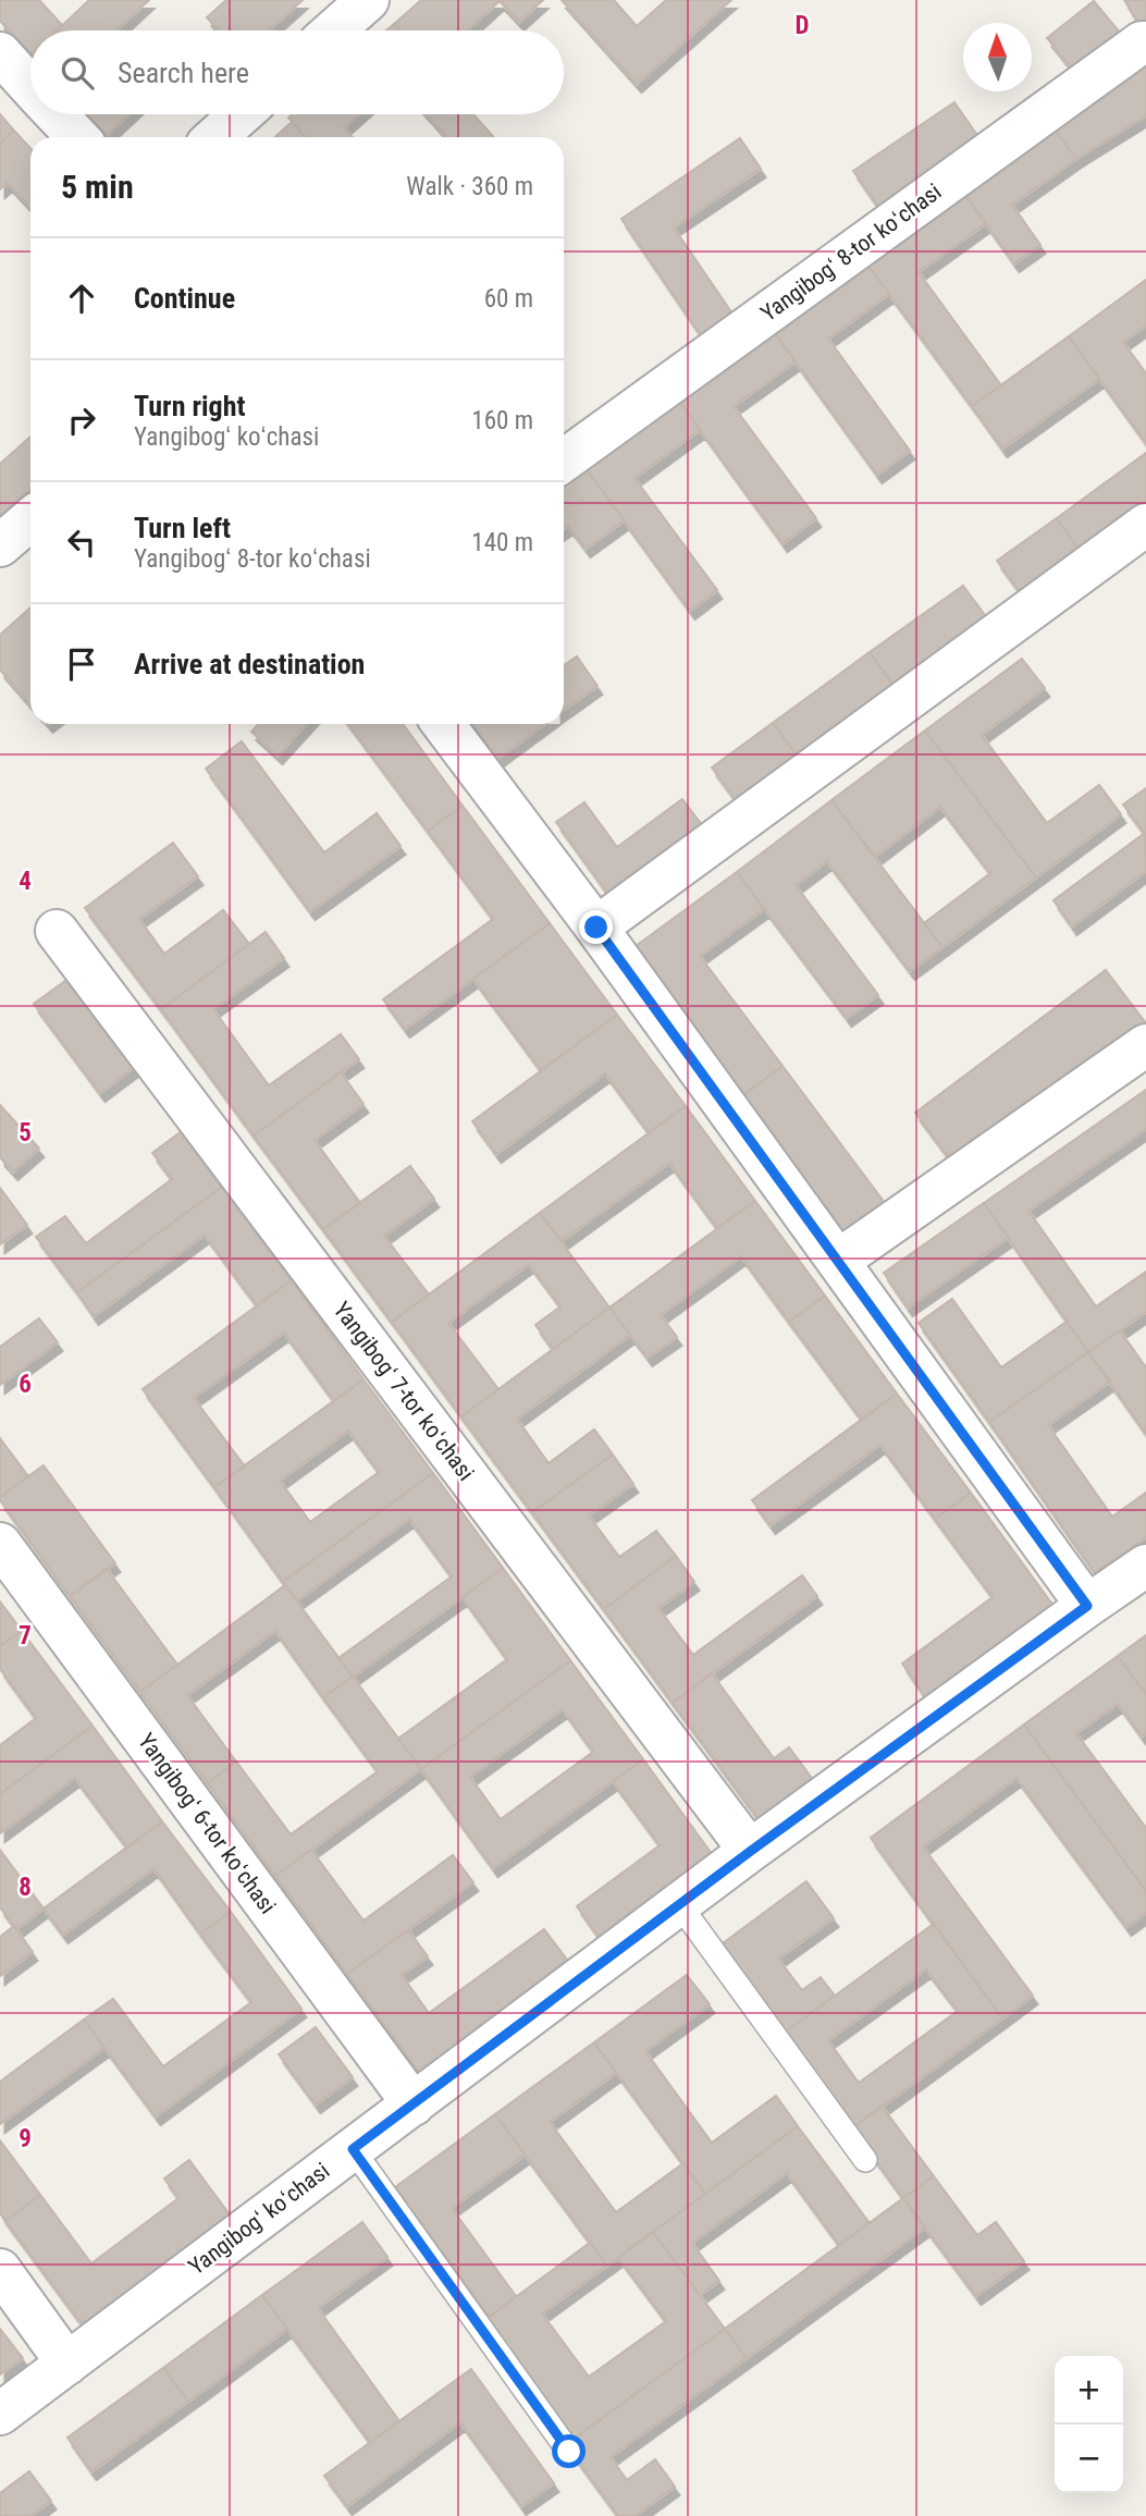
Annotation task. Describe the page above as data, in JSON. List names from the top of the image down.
{
  "streets": {
    "street": [
      "Yangibogʻ 8-tor koʻchasi",
      "Yangibogʻ 7-tor koʻchasi",
      "Yangibogʻ 6-tor koʻchasi",
      "Yangibogʻ koʻchasi"
    ]
  },
  "crossings": [
    ["Yangibogʻ 7-tor koʻchasi", "Yangibogʻ koʻchasi"],
    ["Yangibogʻ 6-tor koʻchasi", "Yangibogʻ koʻchasi"]
  ],
  "north": "top",
  "page": {
    "search": "Search here",
    "heading": ["5 min", "Walk · 360 m"],
    "list": [
      ["Continue", "60 m"],
      ["Turn right", "Yangibogʻ koʻchasi", "160 m"],
      ["Turn left", "Yangibogʻ 8-tor koʻchasi", "140 m"],
      "Arrive at destination"
    ],
    "map_buttons": ["+", "−"]
  },
  "grid": {
    "columns": ["D"],
    "rows": [
      "4",
      "5",
      "6",
      "7",
      "8",
      "9"
    ]
  }
}
